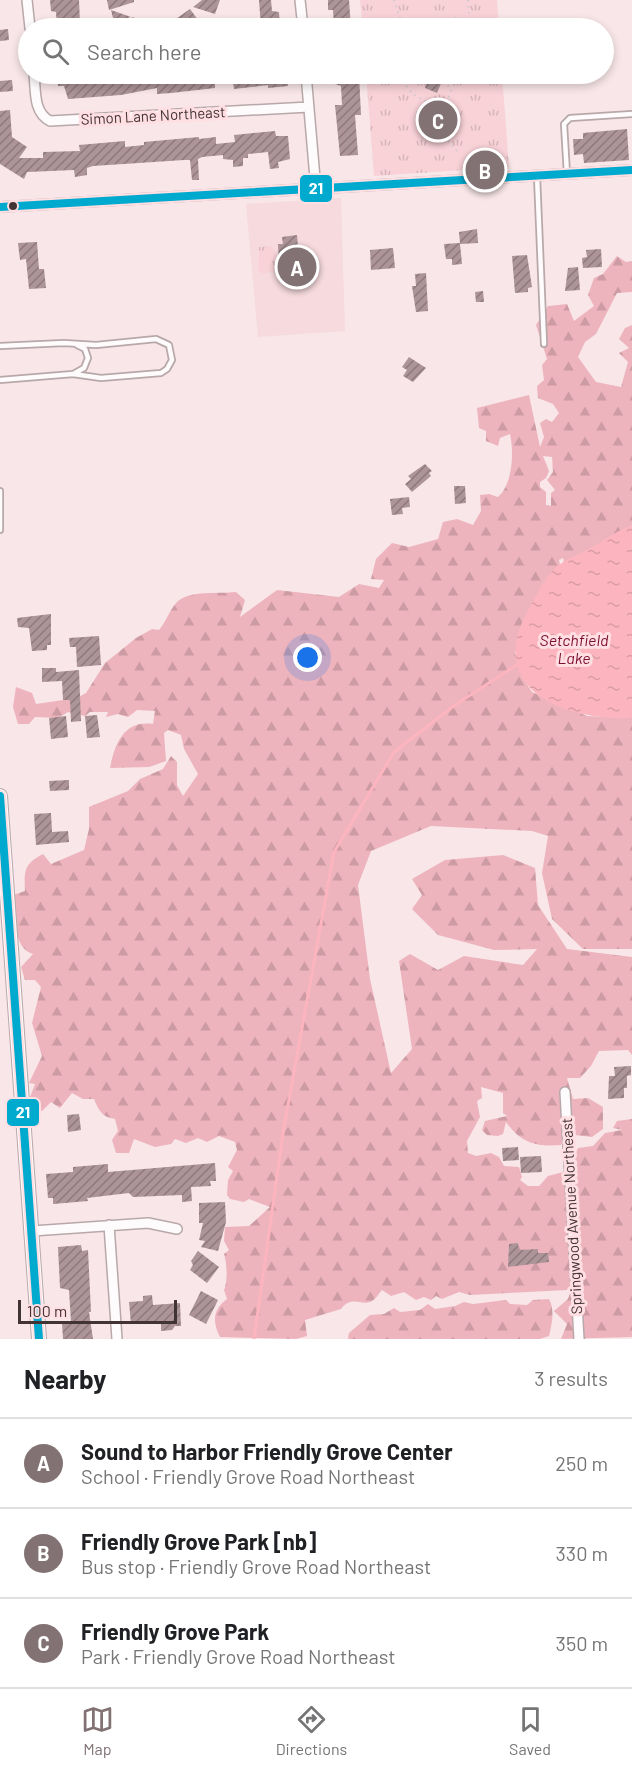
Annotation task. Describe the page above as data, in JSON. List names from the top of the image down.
{
  "streets": {
    "street": ["Simon Lane Northeast", "Springwood Avenue Northeast"]
  },
  "water": ["Setchfield Lake"],
  "lines": ["transit line 21"],
  "scale_bar": "100 m",
  "page": {
    "search": "Search here",
    "pins": ["C", "B", "A"],
    "scale": "100 m",
    "heading": ["Nearby", "3 results"],
    "list": [
      {
        "mark": "A",
        "name": "Sound to Harbor Friendly Grove Center",
        "note": "School · Friendly Grove Road Northeast",
        "value": "250 m"
      },
      {
        "mark": "B",
        "name": "Friendly Grove Park [nb]",
        "note": "Bus stop · Friendly Grove Road Northeast",
        "value": "330 m"
      },
      {
        "mark": "C",
        "name": "Friendly Grove Park",
        "note": "Park · Friendly Grove Road Northeast",
        "value": "350 m"
      }
    ],
    "nav": ["Map", "Directions", "Saved"]
  }
}
